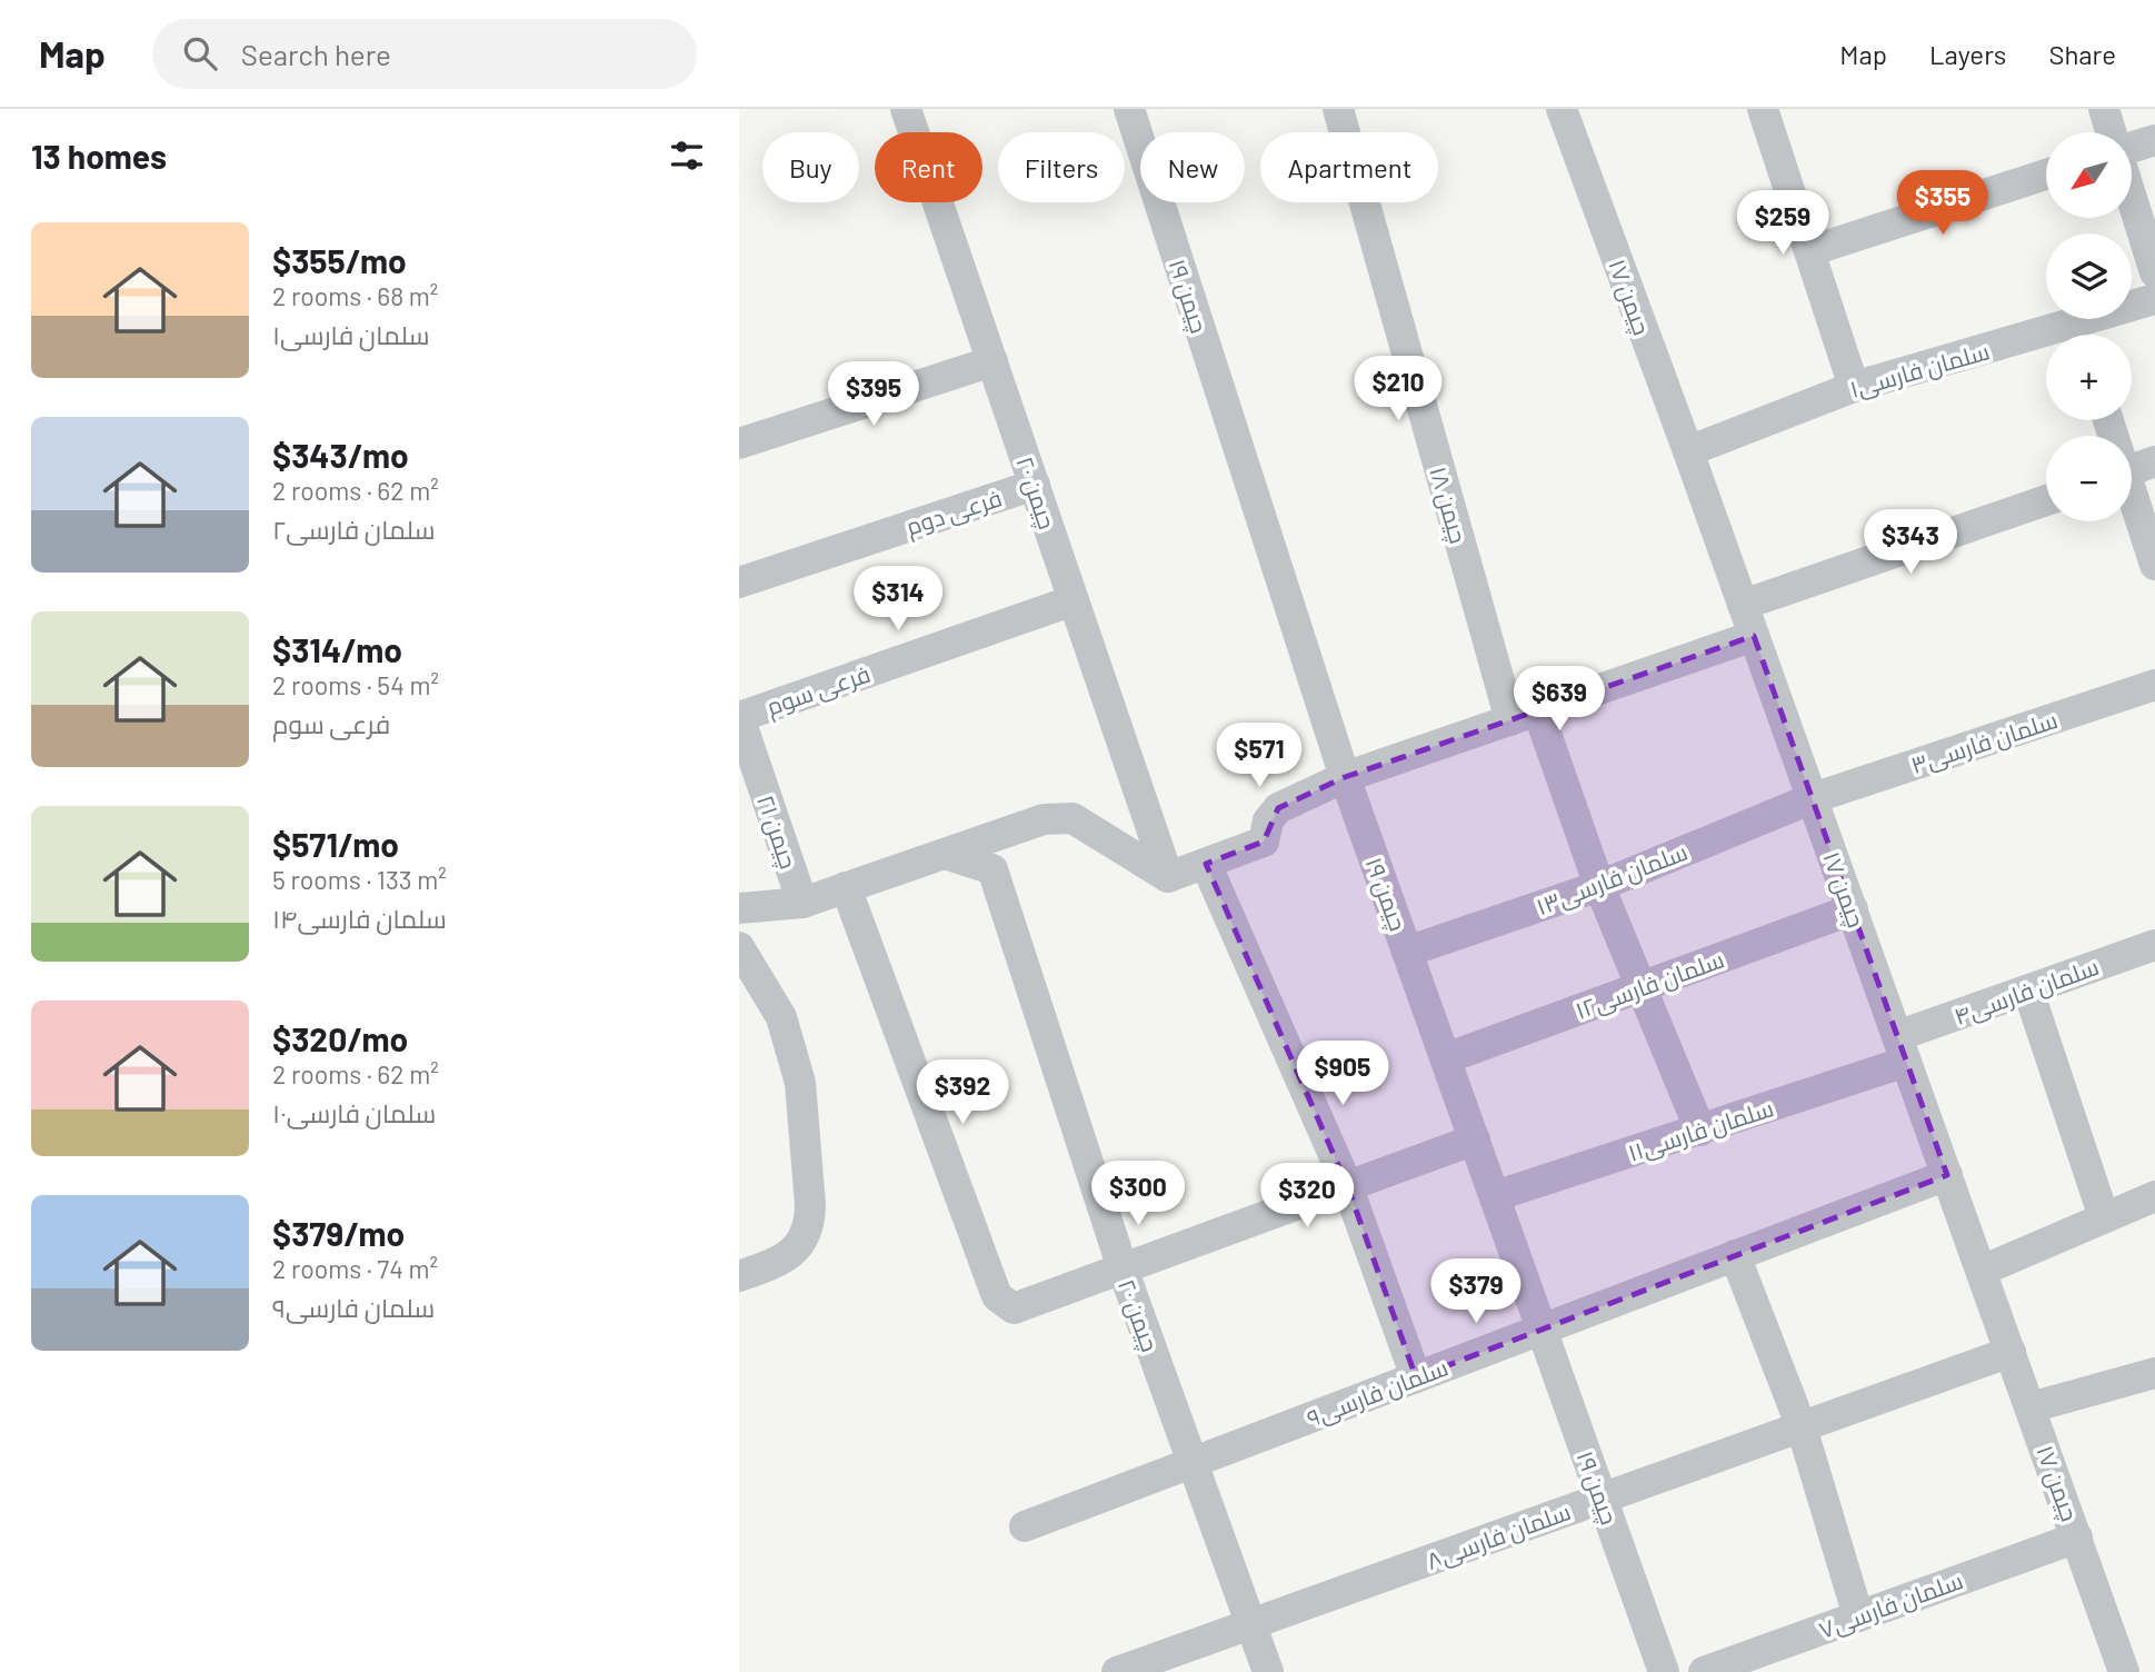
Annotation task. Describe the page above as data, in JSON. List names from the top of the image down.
{
  "streets": {
    "street": [
      "چیمن ۱۹",
      "چیمن ۱۷",
      "سلمان فارسی۱",
      "چیمن ۲۰",
      "چیمن ۱۸",
      "فرعی دوم",
      "فرعی سوم",
      "سلمان فارسی۳",
      "چیمن ۲۱",
      "سلمان فارسی۱۳",
      "سلمان فارسی۱۲",
      "سلمان فارسی۴",
      "سلمان فارسی۱۱",
      "سلمان فارسی۹",
      "سلمان فارسی۸",
      "سلمان فارسی۷"
    ]
  },
  "crossings": [
    ["چیمن ۱۹", "سلمان فارسی۱۳"],
    ["چیمن ۱۹", "سلمان فارسی۱۲"],
    ["چیمن ۱۹", "سلمان فارسی۱۱"],
    ["چیمن ۱۹", "سلمان فارسی۹"],
    ["چیمن ۱۹", "سلمان فارسی۸"],
    ["چیمن ۱۷", "سلمان فارسی۱"],
    ["چیمن ۱۷", "سلمان فارسی۳"],
    ["چیمن ۱۷", "سلمان فارسی۱۳"],
    ["چیمن ۱۷", "سلمان فارسی۱۲"],
    ["چیمن ۱۷", "سلمان فارسی۴"],
    ["چیمن ۱۷", "سلمان فارسی۱۱"],
    ["چیمن ۱۷", "سلمان فارسی۹"],
    ["چیمن ۱۷", "سلمان فارسی۸"],
    ["چیمن ۱۷", "سلمان فارسی۷"],
    ["چیمن ۲۰", "فرعی دوم"],
    ["چیمن ۲۰", "فرعی سوم"],
    ["چیمن ۲۰", "سلمان فارسی۹"],
    ["چیمن ۲۰", "سلمان فارسی۸"],
    ["چیمن ۱۸", "سلمان فارسی۱۳"],
    ["چیمن ۱۸", "سلمان فارسی۱۲"],
    ["چیمن ۱۸", "سلمان فارسی۱۱"],
    ["فرعی سوم", "چیمن ۲۱"],
    ["سلمان فارسی۳", "سلمان فارسی۱۳"],
    ["سلمان فارسی۴", "سلمان فارسی۱۱"]
  ],
  "north": "bottom left",
  "page": {
    "header": "Map",
    "search": "Search here",
    "nav": ["Map", "Layers", "Share"],
    "heading": "13 homes",
    "map_buttons": ["+", "−"],
    "chip": [
      "Buy",
      "Rent",
      "Filters",
      "New",
      "Apartment"
    ],
    "price": [
      "$355",
      "$259",
      "$210",
      "$395",
      "$343",
      "$314",
      "$639",
      "$571",
      "$905",
      "$392",
      "$300",
      "$320",
      "$379"
    ],
    "list": [
      {
        "name": "$355/mo",
        "note": "2 rooms · 68 m² · سلمان فارسی۱"
      },
      {
        "name": "$343/mo",
        "note": "2 rooms · 62 m² · سلمان فارسی۲"
      },
      {
        "name": "$314/mo",
        "note": "2 rooms · 54 m² · فرعی سوم"
      },
      {
        "name": "$571/mo",
        "note": "5 rooms · 133 m² · سلمان فارسی۱۴"
      },
      {
        "name": "$320/mo",
        "note": "2 rooms · 62 m² · سلمان فارسی۱۰"
      },
      {
        "name": "$379/mo",
        "note": "2 rooms · 74 m² · سلمان فارسی۹"
      }
    ]
  }
}
